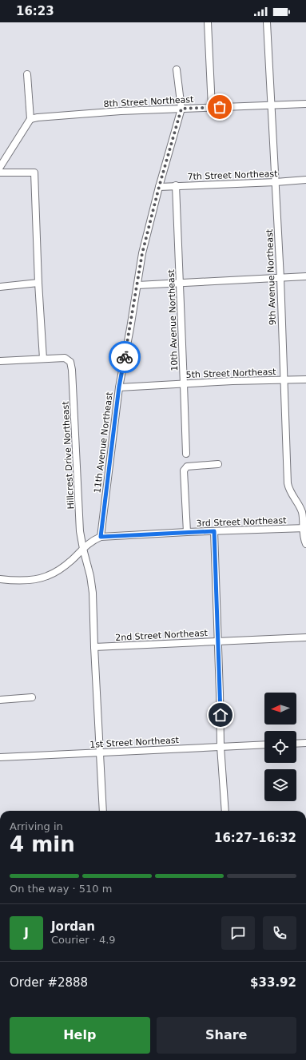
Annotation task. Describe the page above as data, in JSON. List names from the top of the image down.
{
  "streets": {
    "street": [
      "8th Street Northeast",
      "7th Street Northeast",
      "9th Avenue Northeast",
      "10th Avenue Northeast",
      "5th Street Northeast",
      "11th Avenue Northeast",
      "Hillcrest Drive Northeast",
      "3rd Street Northeast",
      "2nd Street Northeast",
      "1st Street Northeast"
    ]
  },
  "crossings": [
    ["8th Street Northeast", "9th Avenue Northeast"],
    ["8th Street Northeast", "11th Avenue Northeast"],
    ["7th Street Northeast", "9th Avenue Northeast"],
    ["7th Street Northeast", "10th Avenue Northeast"],
    ["7th Street Northeast", "11th Avenue Northeast"],
    ["9th Avenue Northeast", "5th Street Northeast"],
    ["9th Avenue Northeast", "3rd Street Northeast"],
    ["10th Avenue Northeast", "5th Street Northeast"],
    ["5th Street Northeast", "11th Avenue Northeast"],
    ["11th Avenue Northeast", "3rd Street Northeast"],
    ["Hillcrest Drive Northeast", "3rd Street Northeast"]
  ],
  "north": "left",
  "page": {
    "status": "16:23",
    "heading": ["4 min", "Arriving in", "16:27–16:32"],
    "panel": [
      "Jordan",
      "Courier · 4.9",
      "Order #2888",
      "$33.92"
    ],
    "bar": "On the way · 510 m",
    "round": "J",
    "buttons": ["Help", "Share"]
  }
}
